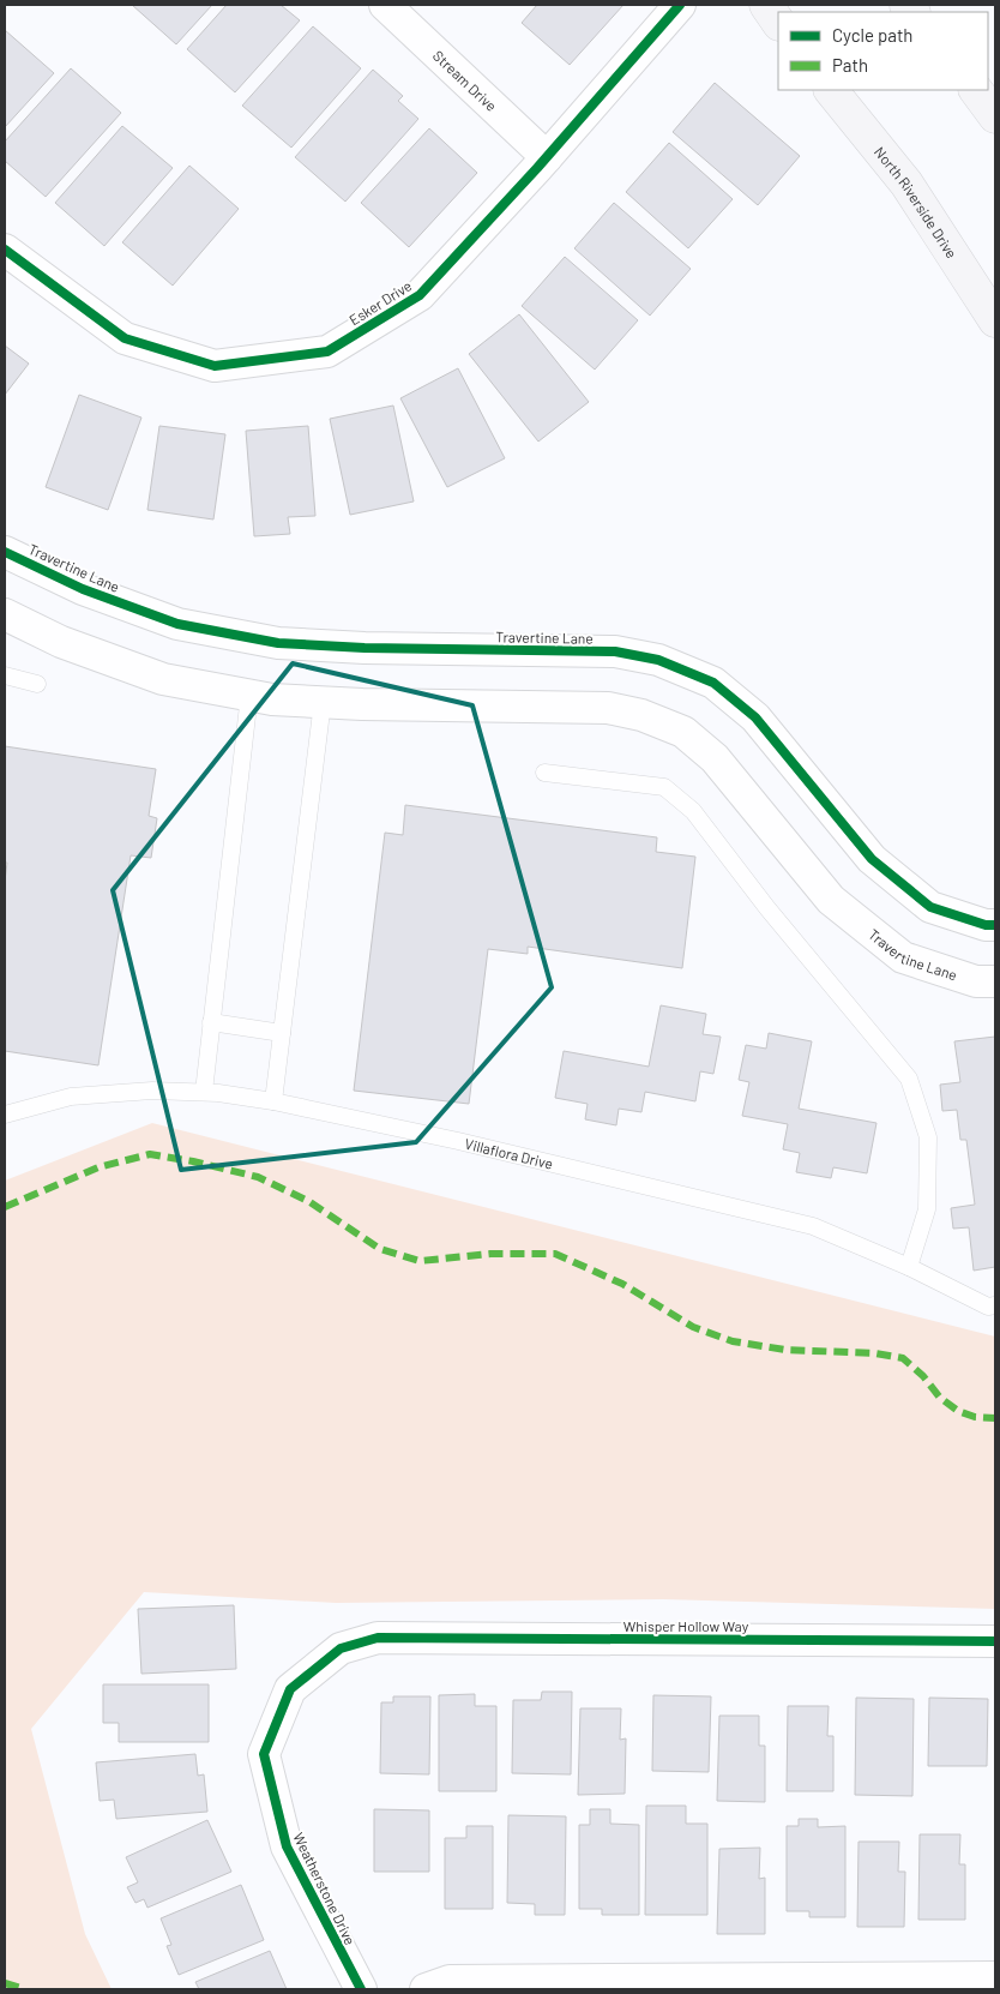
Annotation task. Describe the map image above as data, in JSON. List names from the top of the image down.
{
  "streets": {
    "main road": ["North Riverside Drive"],
    "street": [
      "Stream Drive",
      "Esker Drive",
      "Travertine Lane",
      "Whisper Hollow Way",
      "Weatherstone Drive"
    ],
    "lane": ["Villaflora Drive"]
  },
  "crossings": [
    ["Stream Drive", "Esker Drive"],
    ["Whisper Hollow Way", "Weatherstone Drive"]
  ],
  "legend": ["Cycle path", "Path"]
}
